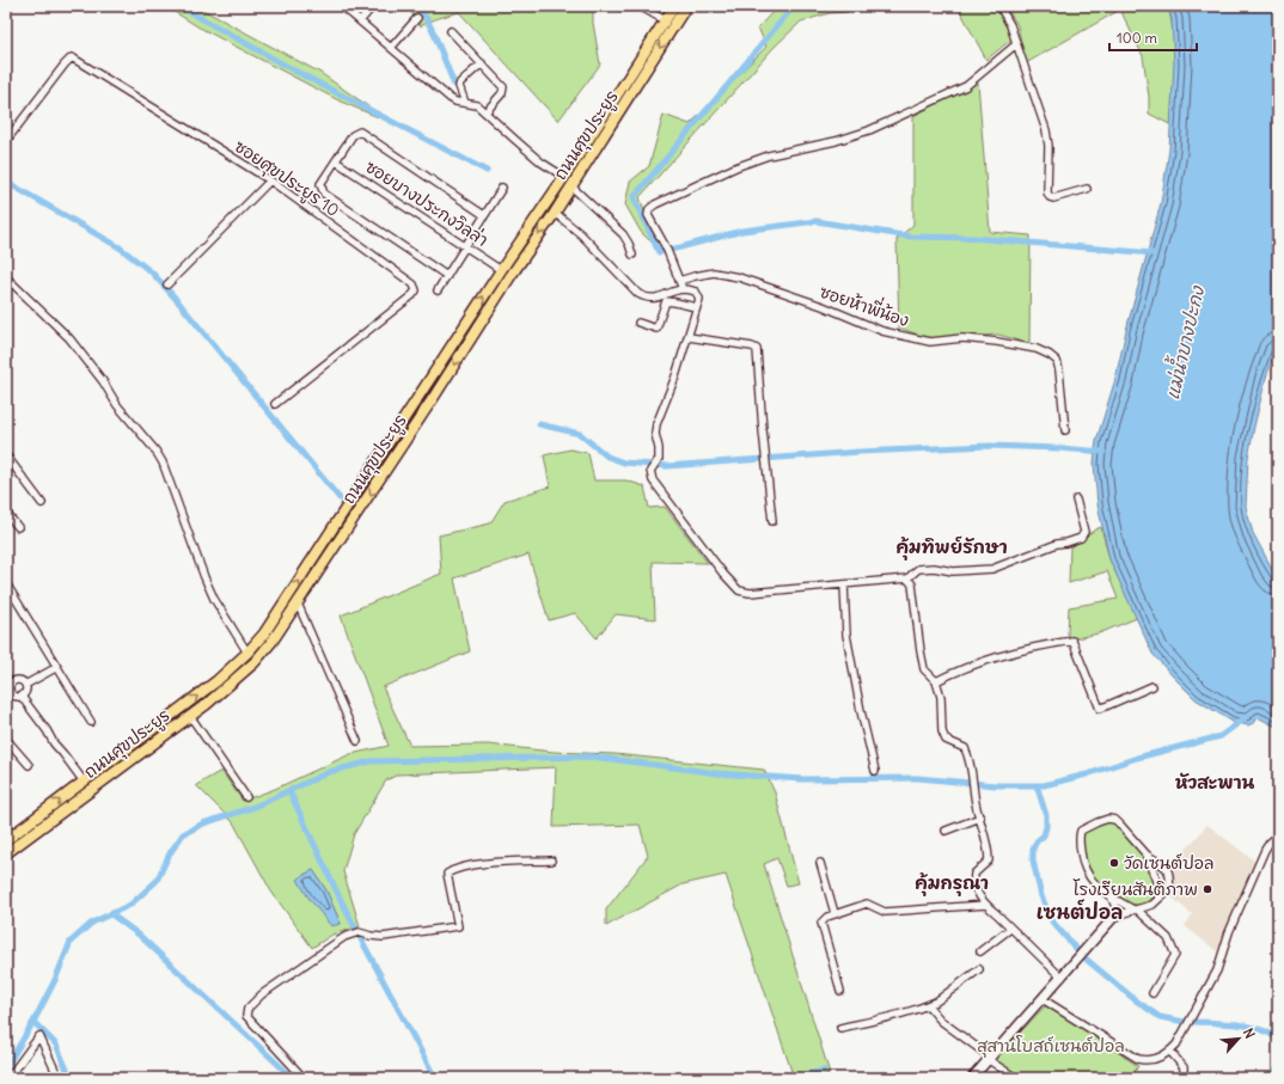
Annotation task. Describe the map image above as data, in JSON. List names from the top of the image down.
{
  "streets": {
    "main road": ["ถนนศุขประยูร"],
    "street": ["ซอยศุขประยูร 10", "ซอยบางประกงวิลล่า", "ซอยห้าพี่น้อง"]
  },
  "crossings": [
    ["ถนนศุขประยูร", "ซอยบางประกงวิลล่า"]
  ],
  "districts": [
    "คุ้มทิพย์รักษา",
    "หัวสะพาน",
    "คุ้มกรุณา",
    "เซนต์ปอล"
  ],
  "water": ["แม่น้ำบางปะกง"],
  "parks": ["สุสานโบสถ์เซนต์ปอล"],
  "places": ["วัดเซนต์ปอล", "โรงเรียนสันติภาพ"],
  "scale_bar": "100 m",
  "north": "top right"
}
